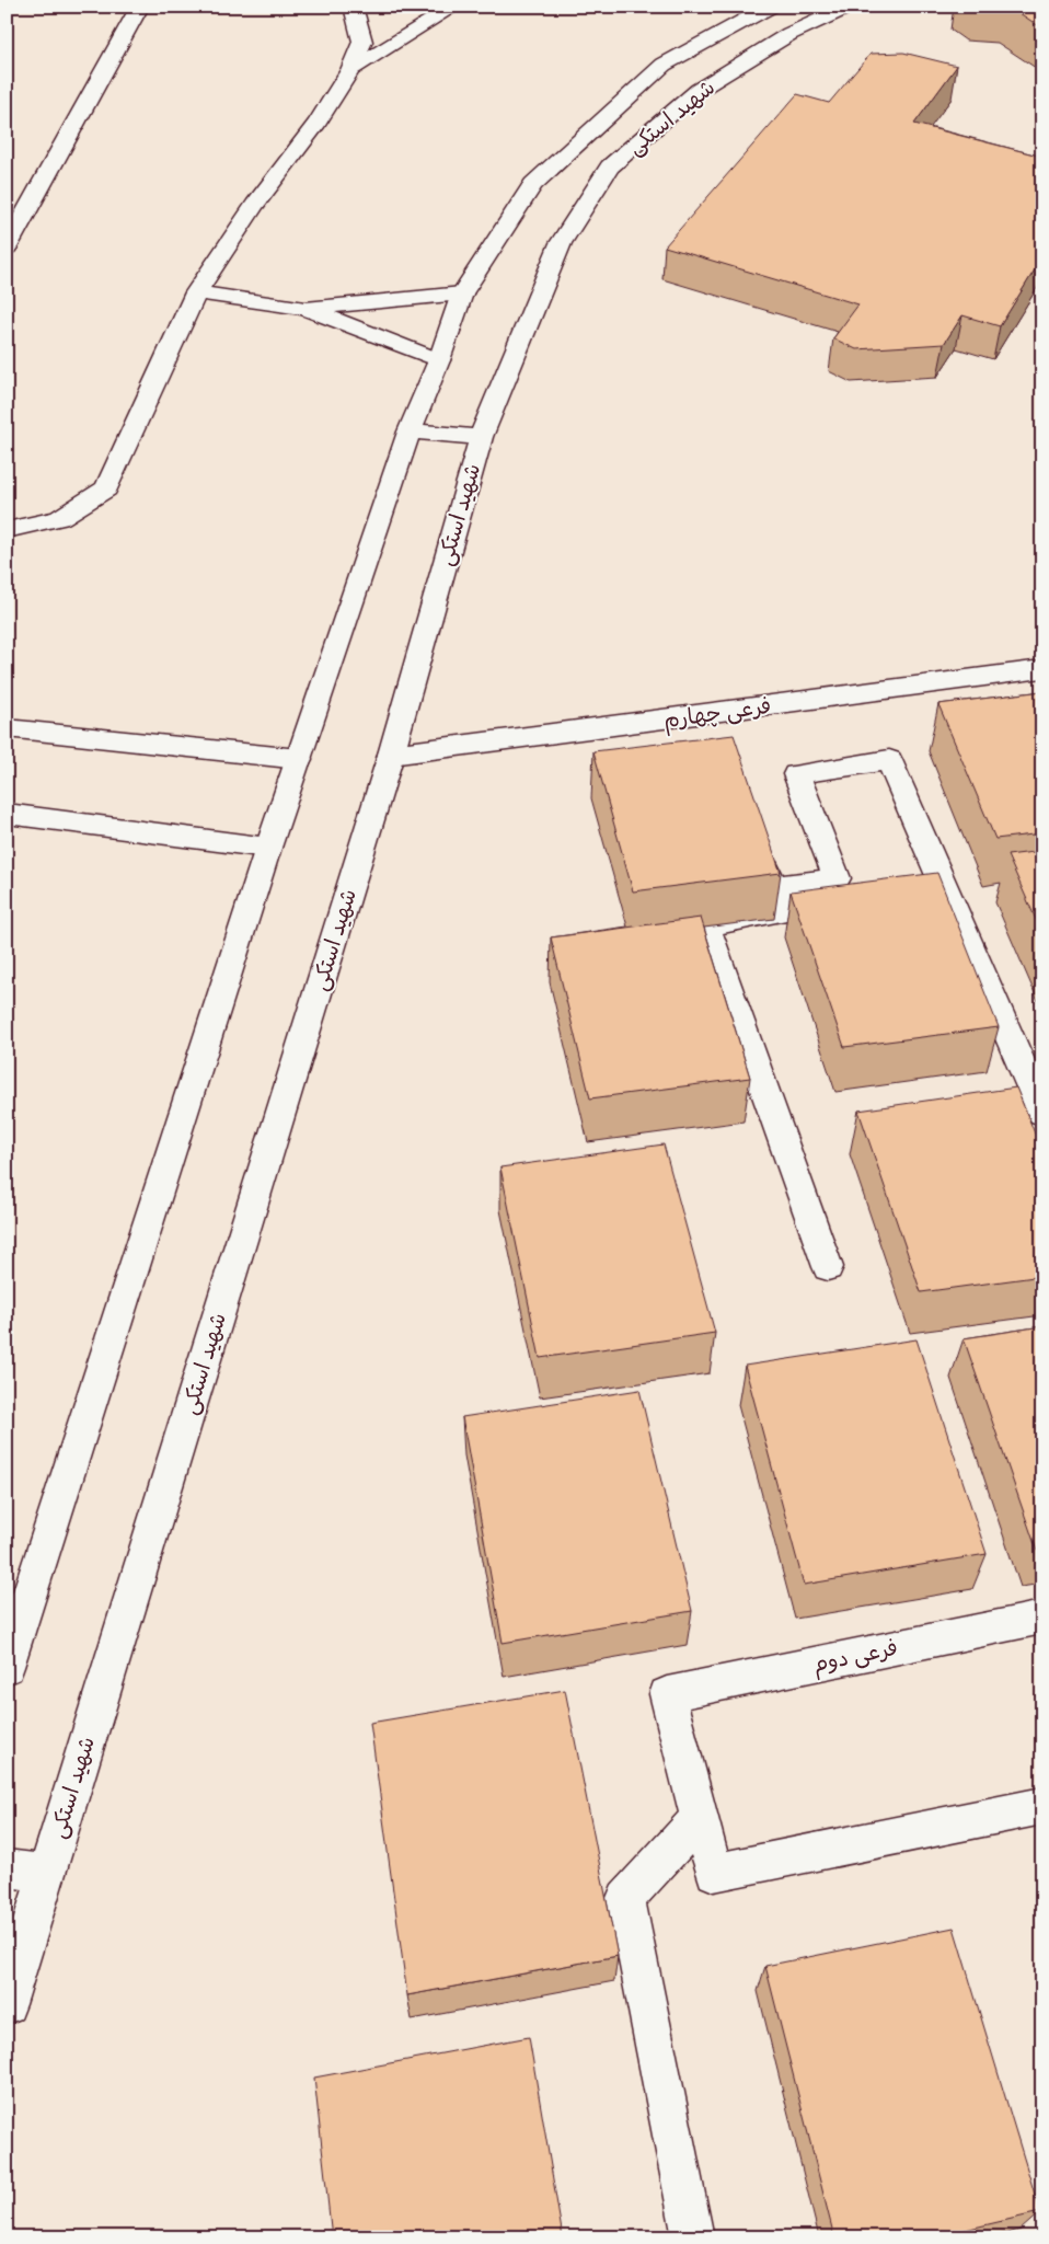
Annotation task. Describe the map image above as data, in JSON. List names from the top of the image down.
{
  "streets": {
    "street": ["شهید استکی", "فرعی چهارم", "فرعی دوم"]
  },
  "crossings": [
    ["شهید استکی", "فرعی چهارم"]
  ]
}
